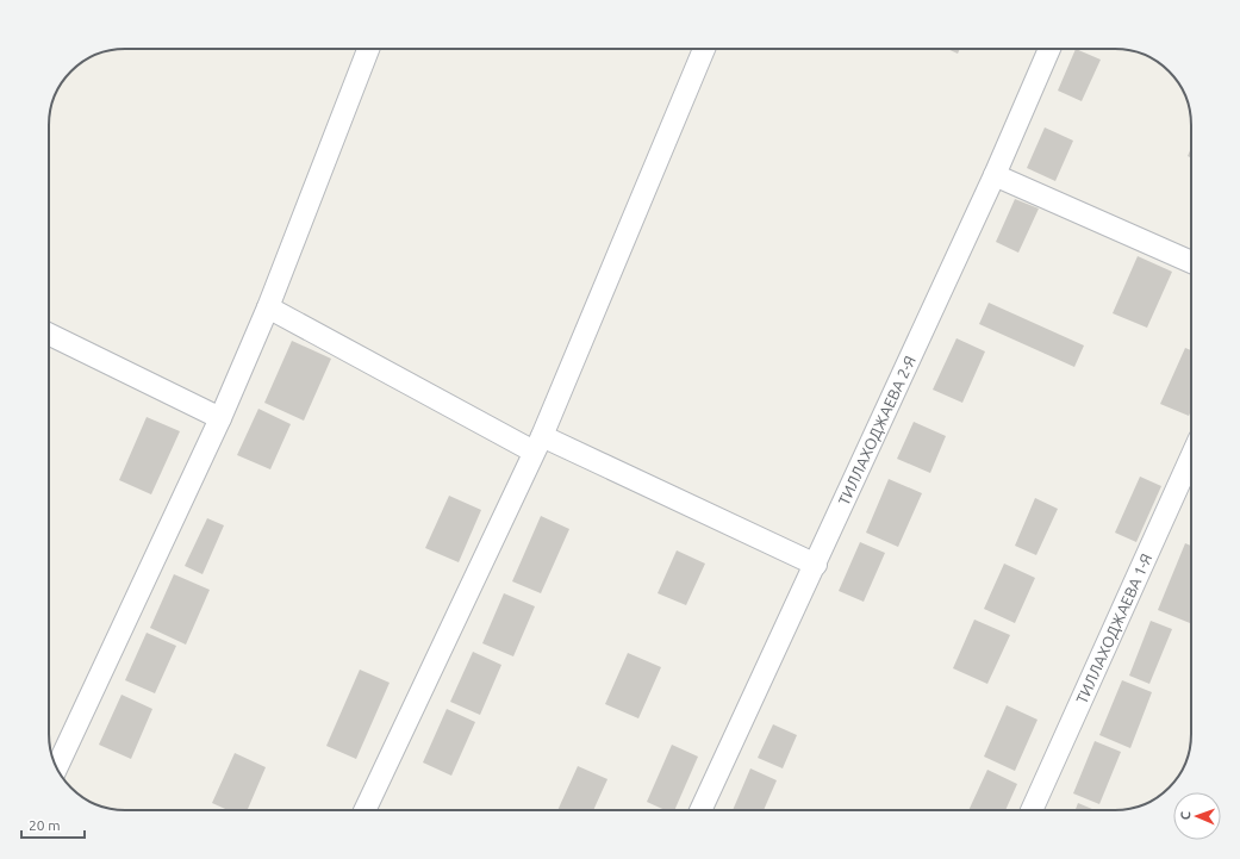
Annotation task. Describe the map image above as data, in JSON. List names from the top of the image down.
{
  "streets": {
    "street": ["ТИЛЛАХОДЖАЕВА 2-Я", "ТИЛЛАХОДЖАЕВА 1-Я"]
  },
  "scale_bar": "20 m",
  "north": "left"
}
